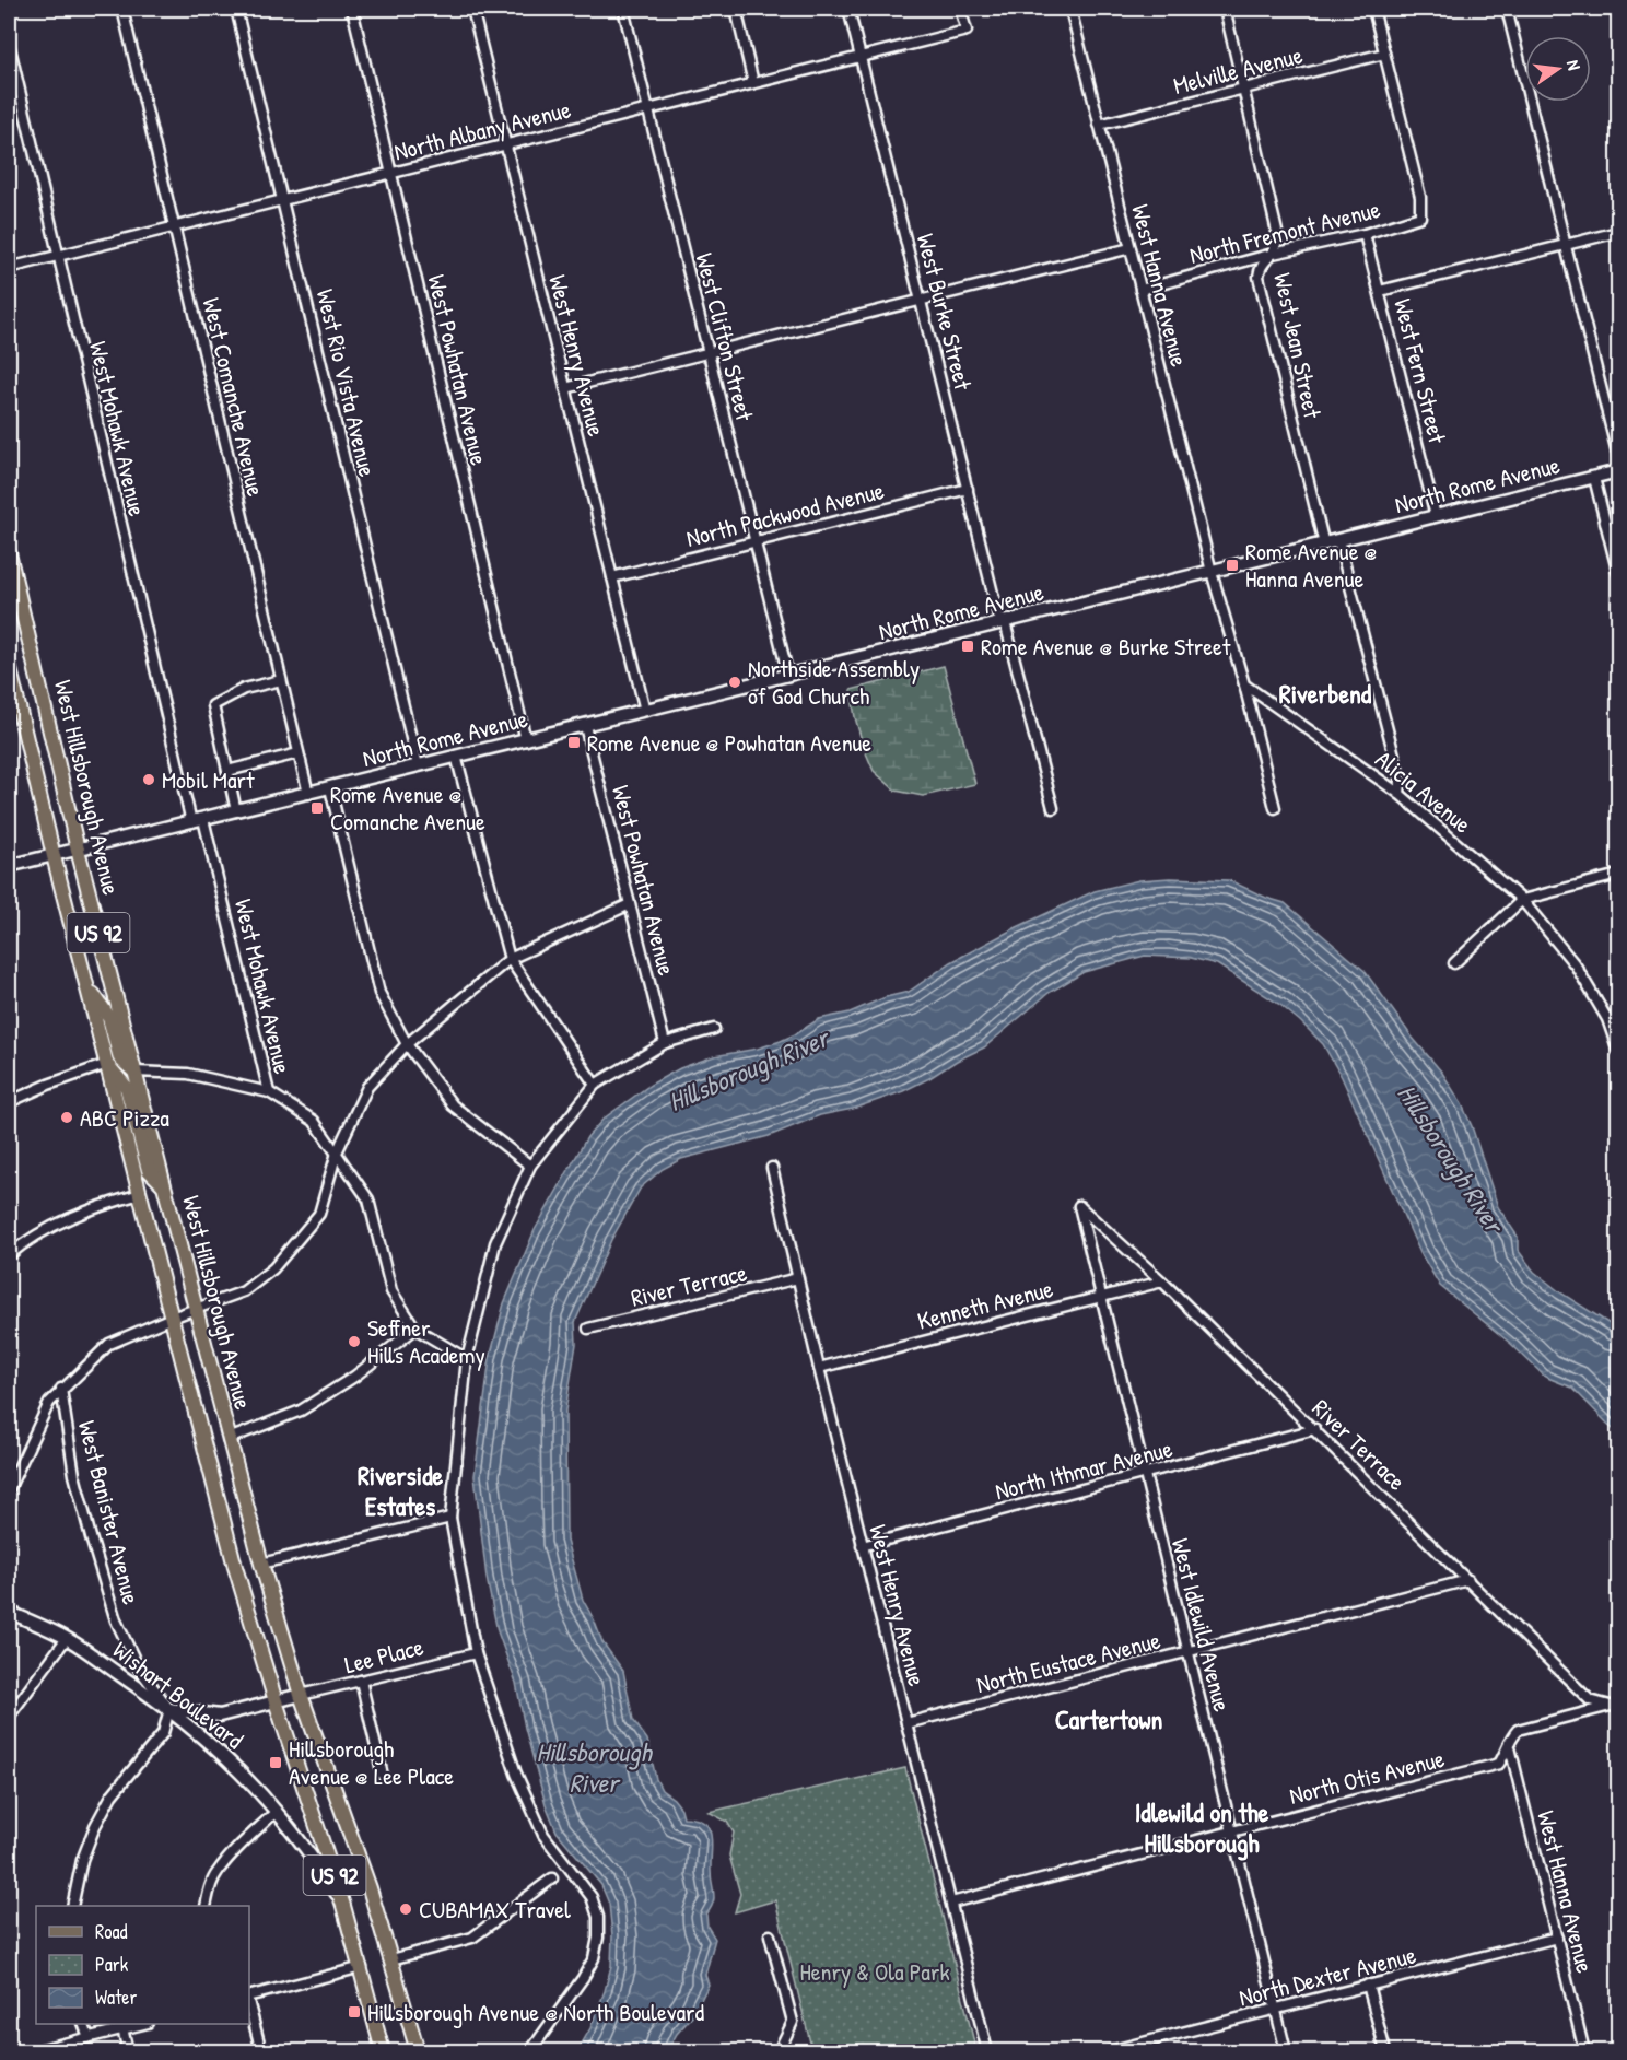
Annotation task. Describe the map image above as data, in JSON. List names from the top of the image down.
{
  "streets": {
    "main road": ["West Hillsborough Avenue", "US 92"],
    "street": [
      "Melville Avenue",
      "North Albany Avenue",
      "North Fremont Avenue",
      "West Hanna Avenue",
      "West Burke Street",
      "West Clifton Street",
      "West Jean Street",
      "West Henry Avenue",
      "West Powhatan Avenue",
      "West Fern Street",
      "West Rio Vista Avenue",
      "West Comanche Avenue",
      "West Mohawk Avenue",
      "North Rome Avenue",
      "North Packwood Avenue",
      "Alicia Avenue",
      "River Terrace",
      "Kenneth Avenue",
      "North Ithmar Avenue",
      "West Banister Avenue",
      "West Idlewild Avenue",
      "Lee Place",
      "North Eustace Avenue",
      "Wishart Boulevard",
      "North Otis Avenue",
      "North Dexter Avenue"
    ]
  },
  "crossings": [
    ["Melville Avenue", "North Fremont Avenue"],
    ["Melville Avenue", "West Hanna Avenue"],
    ["Melville Avenue", "West Jean Street"],
    ["North Albany Avenue", "West Burke Street"],
    ["North Albany Avenue", "West Clifton Street"],
    ["North Albany Avenue", "West Henry Avenue"],
    ["North Albany Avenue", "West Powhatan Avenue"],
    ["North Albany Avenue", "West Rio Vista Avenue"],
    ["North Albany Avenue", "West Comanche Avenue"],
    ["North Albany Avenue", "West Mohawk Avenue"],
    ["North Fremont Avenue", "West Hanna Avenue"],
    ["North Fremont Avenue", "West Jean Street"],
    ["North Fremont Avenue", "West Fern Street"],
    ["West Hanna Avenue", "North Rome Avenue"],
    ["West Hanna Avenue", "North Otis Avenue"],
    ["West Hanna Avenue", "North Dexter Avenue"],
    ["West Burke Street", "North Rome Avenue"],
    ["West Burke Street", "North Packwood Avenue"],
    ["West Clifton Street", "North Rome Avenue"],
    ["West Clifton Street", "North Packwood Avenue"],
    ["West Jean Street", "North Rome Avenue"],
    ["West Henry Avenue", "North Rome Avenue"],
    ["West Henry Avenue", "North Packwood Avenue"],
    ["West Henry Avenue", "River Terrace"],
    ["West Henry Avenue", "Kenneth Avenue"],
    ["West Henry Avenue", "North Ithmar Avenue"],
    ["West Henry Avenue", "North Eustace Avenue"],
    ["West Henry Avenue", "North Otis Avenue"],
    ["West Powhatan Avenue", "North Rome Avenue"],
    ["West Fern Street", "North Rome Avenue"],
    ["West Rio Vista Avenue", "North Rome Avenue"],
    ["West Comanche Avenue", "North Rome Avenue"],
    ["West Mohawk Avenue", "North Rome Avenue"],
    ["North Rome Avenue", "West Hillsborough Avenue"],
    ["West Hillsborough Avenue", "Lee Place"],
    ["West Hillsborough Avenue", "Wishart Boulevard"],
    ["River Terrace", "Kenneth Avenue"],
    ["River Terrace", "North Ithmar Avenue"],
    ["River Terrace", "West Idlewild Avenue"],
    ["River Terrace", "North Eustace Avenue"],
    ["River Terrace", "North Otis Avenue"],
    ["Kenneth Avenue", "West Idlewild Avenue"],
    ["North Ithmar Avenue", "West Idlewild Avenue"],
    ["West Banister Avenue", "Wishart Boulevard"],
    ["West Idlewild Avenue", "North Eustace Avenue"],
    ["West Idlewild Avenue", "North Otis Avenue"],
    ["West Idlewild Avenue", "North Dexter Avenue"]
  ],
  "districts": [
    "Riverbend",
    "Riverside Estates",
    "Cartertown",
    "Idlewild on the Hillsborough"
  ],
  "water": ["Hillsborough River"],
  "parks": ["Henry & Ola Park"],
  "places": {
    "transit": [
      "Rome Avenue @ Hanna Avenue",
      "Rome Avenue @ Burke Street",
      "Rome Avenue @ Powhatan Avenue",
      "Rome Avenue @ Comanche Avenue",
      "Hillsborough Avenue @ Lee Place",
      "Hillsborough Avenue @ North Boulevard"
    ],
    "other": [
      "Northside Assembly of God Church",
      "Mobil Mart",
      "ABC Pizza",
      "Seffner Hills Academy",
      "CUBAMAX Travel"
    ]
  },
  "legend": ["Road", "Park", "Water"],
  "north": "right"
}
